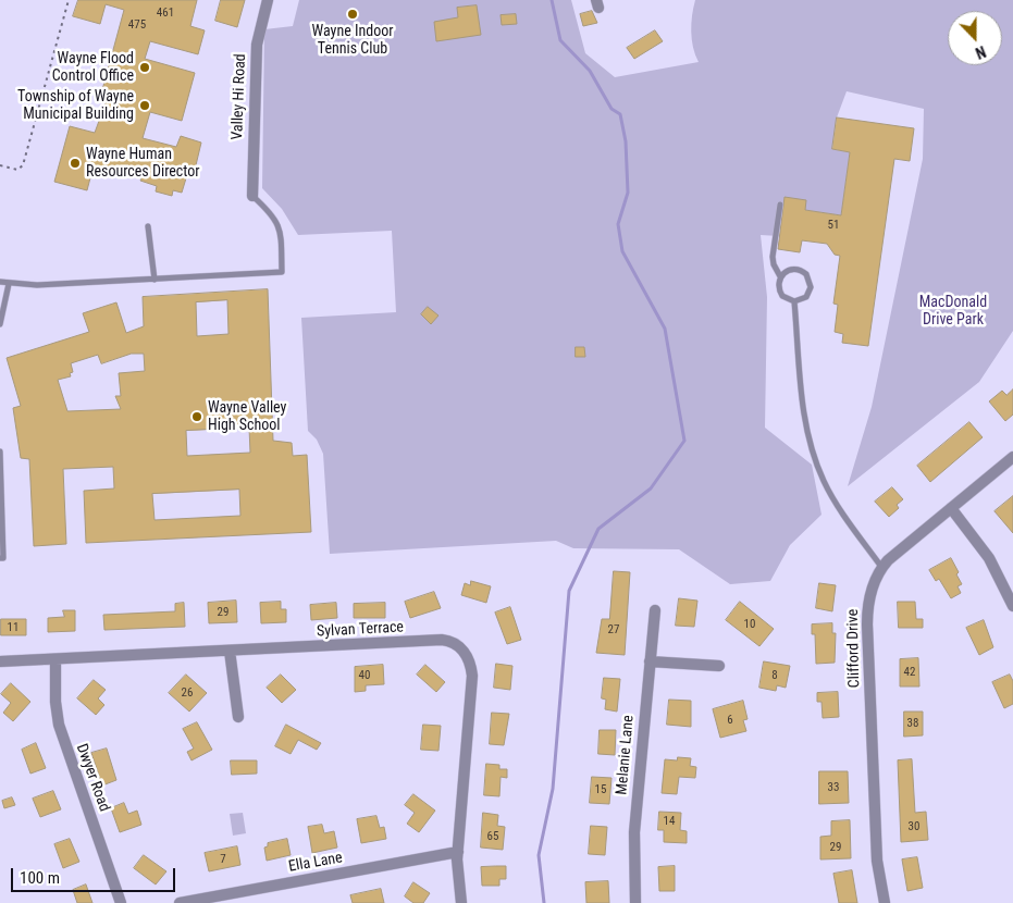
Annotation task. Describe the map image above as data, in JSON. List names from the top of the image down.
{
  "streets": {
    "street": [
      "Valley Hi Road",
      "Sylvan Terrace",
      "Clifford Drive",
      "Melanie Lane",
      "Dwyer Road",
      "Ella Lane"
    ]
  },
  "crossings": [
    ["Sylvan Terrace", "Dwyer Road"],
    ["Sylvan Terrace", "Ella Lane"]
  ],
  "parks": ["MacDonald Drive Park"],
  "places": [
    "Wayne Indoor Tennis Club",
    "Wayne Flood Control Office",
    "Township of Wayne Municipal Building",
    "Wayne Human Resources Director",
    "Wayne Valley High School"
  ],
  "house_numbers": [
    "461",
    "475",
    "51",
    "29",
    "10",
    "11",
    "27",
    "42",
    "40",
    "8",
    "26",
    "6",
    "38",
    "33",
    "15",
    "14",
    "30",
    "65",
    "29",
    "7"
  ],
  "scale_bar": "100 m",
  "north": "bottom"
}
